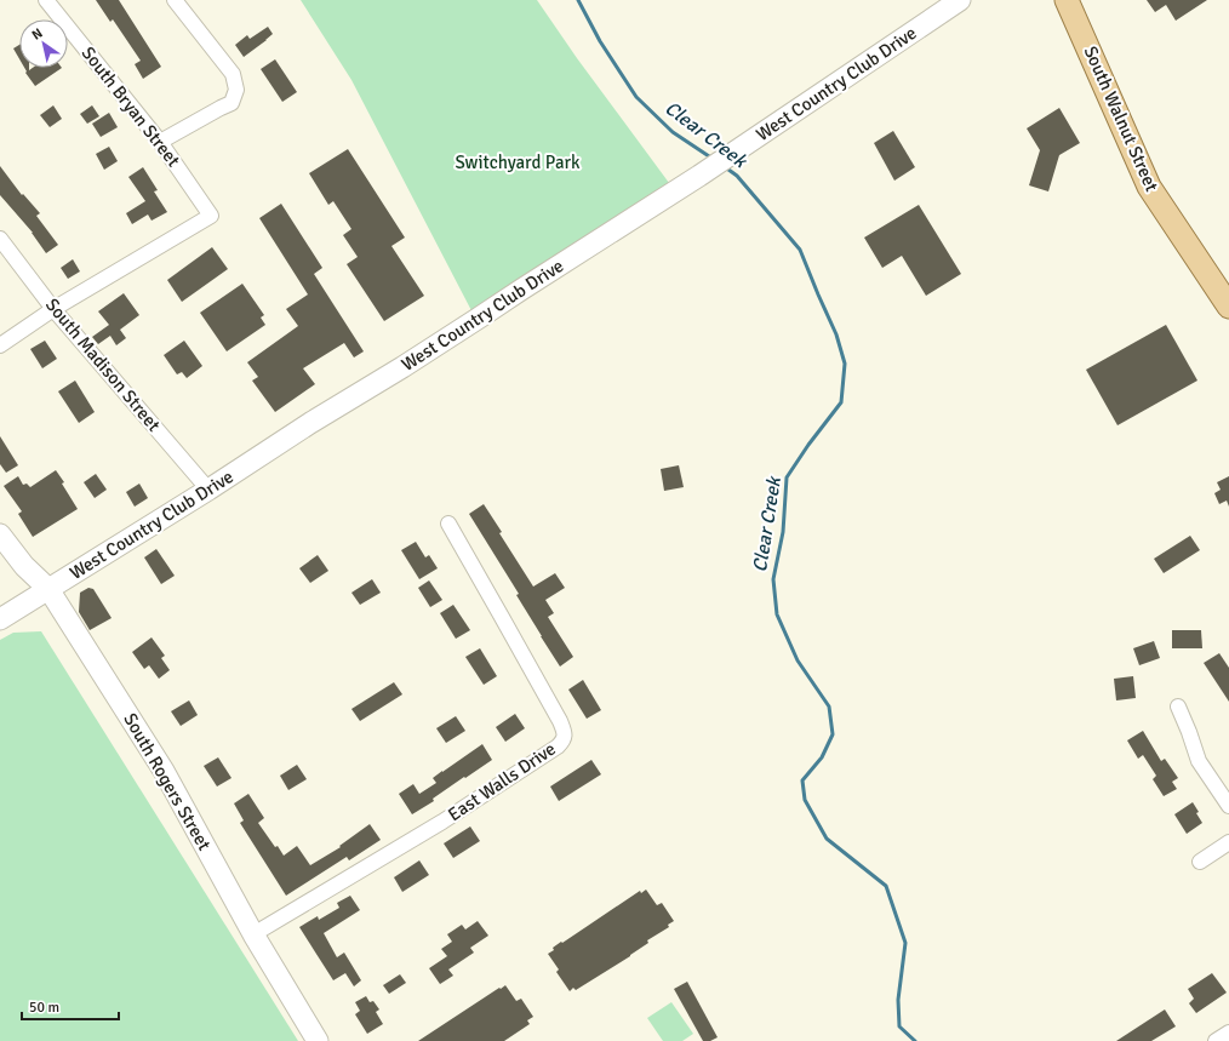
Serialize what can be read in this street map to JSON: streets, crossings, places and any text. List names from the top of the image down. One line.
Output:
{"streets":{"main road":["West Country Club Drive","South Walnut Street","South Rogers Street"],"street":["South Bryan Street","South Madison Street","East Walls Drive"]},"crossings":[["West Country Club Drive","South Madison Street"],["West Country Club Drive","South Rogers Street"],["South Bryan Street","South Madison Street"],["South Rogers Street","East Walls Drive"]],"water":["Clear Creek"],"parks":["Switchyard Park"],"scale_bar":"50 m","north":"top left"}
